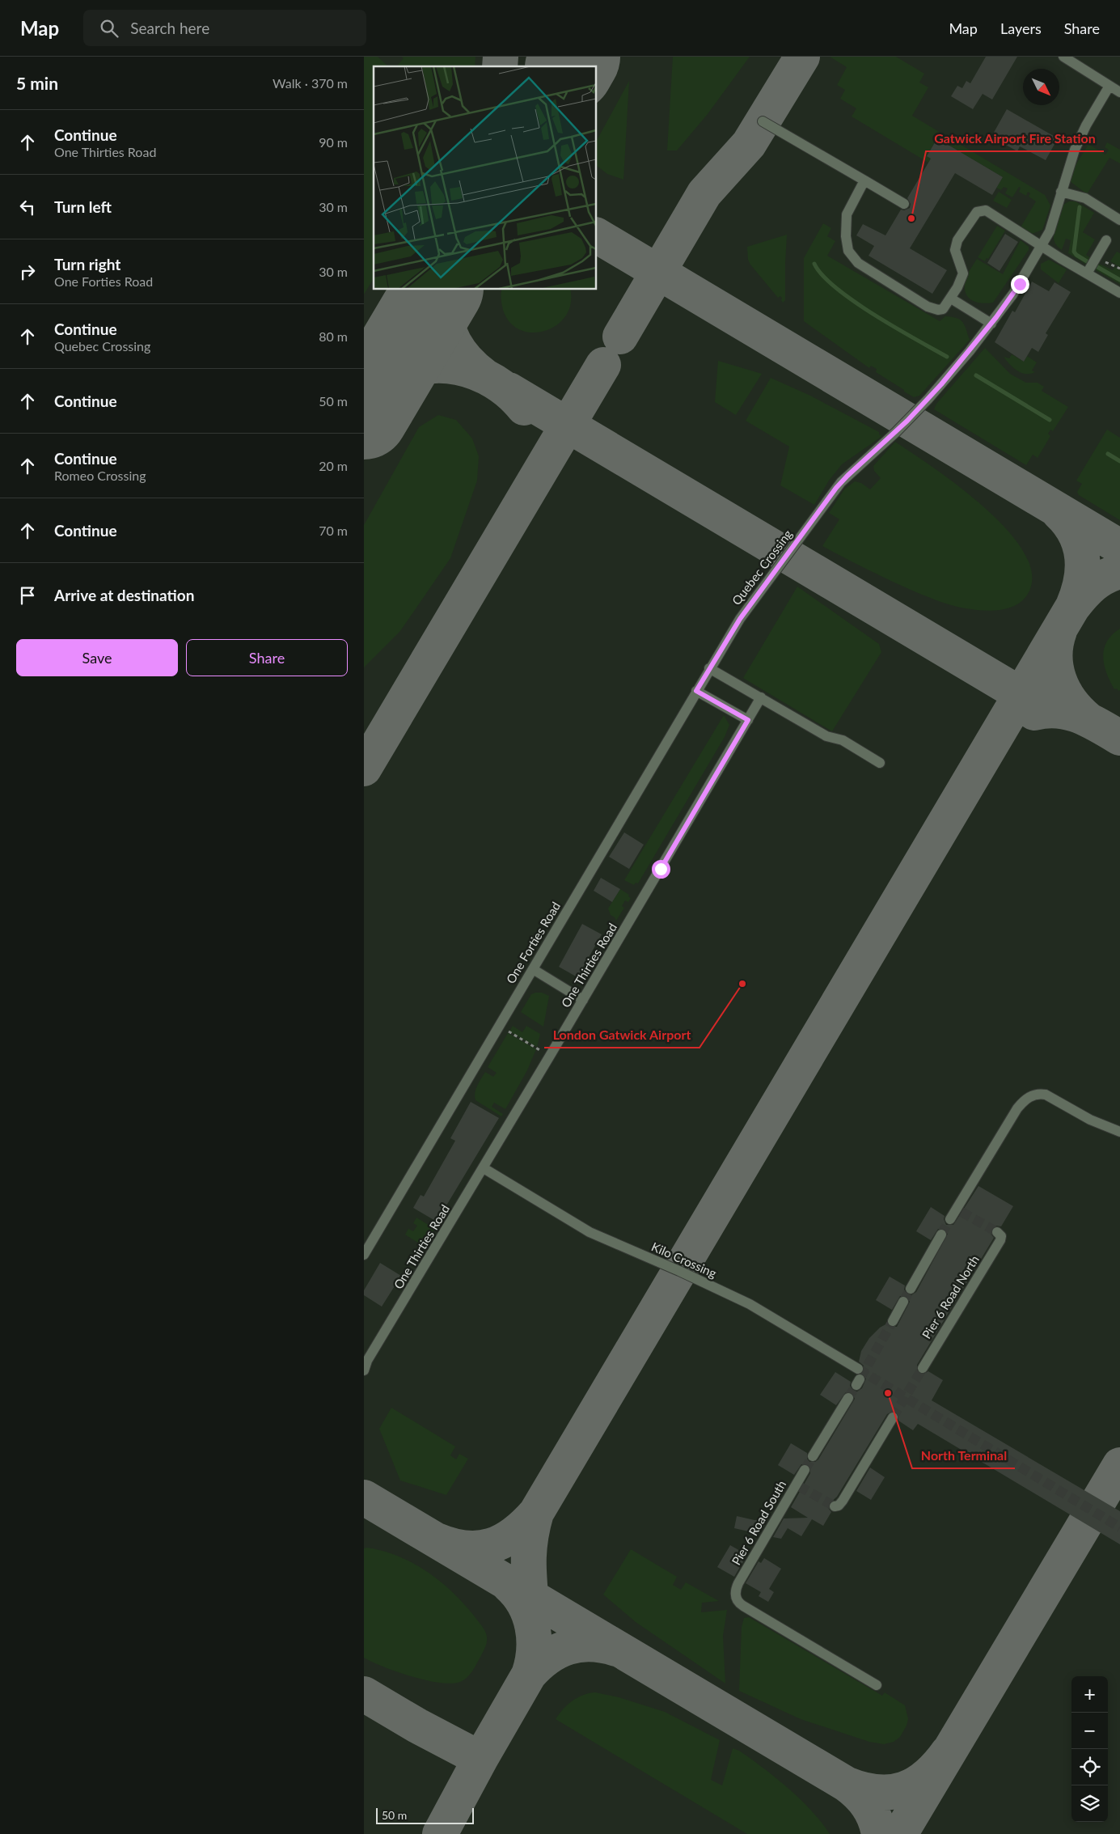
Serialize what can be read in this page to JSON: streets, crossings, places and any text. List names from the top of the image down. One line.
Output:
{"streets":{"lane":["Quebec Crossing","One Forties Road","One Thirties Road","Kilo Crossing","Pier 6 Road North","Pier 6 Road South"]},"crossings":[["Quebec Crossing","One Forties Road"],["One Thirties Road","Kilo Crossing"]],"places":["Gatwick Airport Fire Station","London Gatwick Airport","North Terminal"],"scale_bar":"50 m","north":"bottom right","page":{"header":"Map","search":"Search here","nav":["Map","Layers","Share"],"heading":["5 min","Walk · 370 m"],"list":[["Continue","One Thirties Road","90 m"],["Turn left","30 m"],["Turn right","One Forties Road","30 m"],["Continue","Quebec Crossing","80 m"],["Continue","50 m"],["Continue","Romeo Crossing","20 m"],["Continue","70 m"],"Arrive at destination"],"buttons":["Save","Share"],"map_buttons":["+","−"],"scale":"50 m"}}
